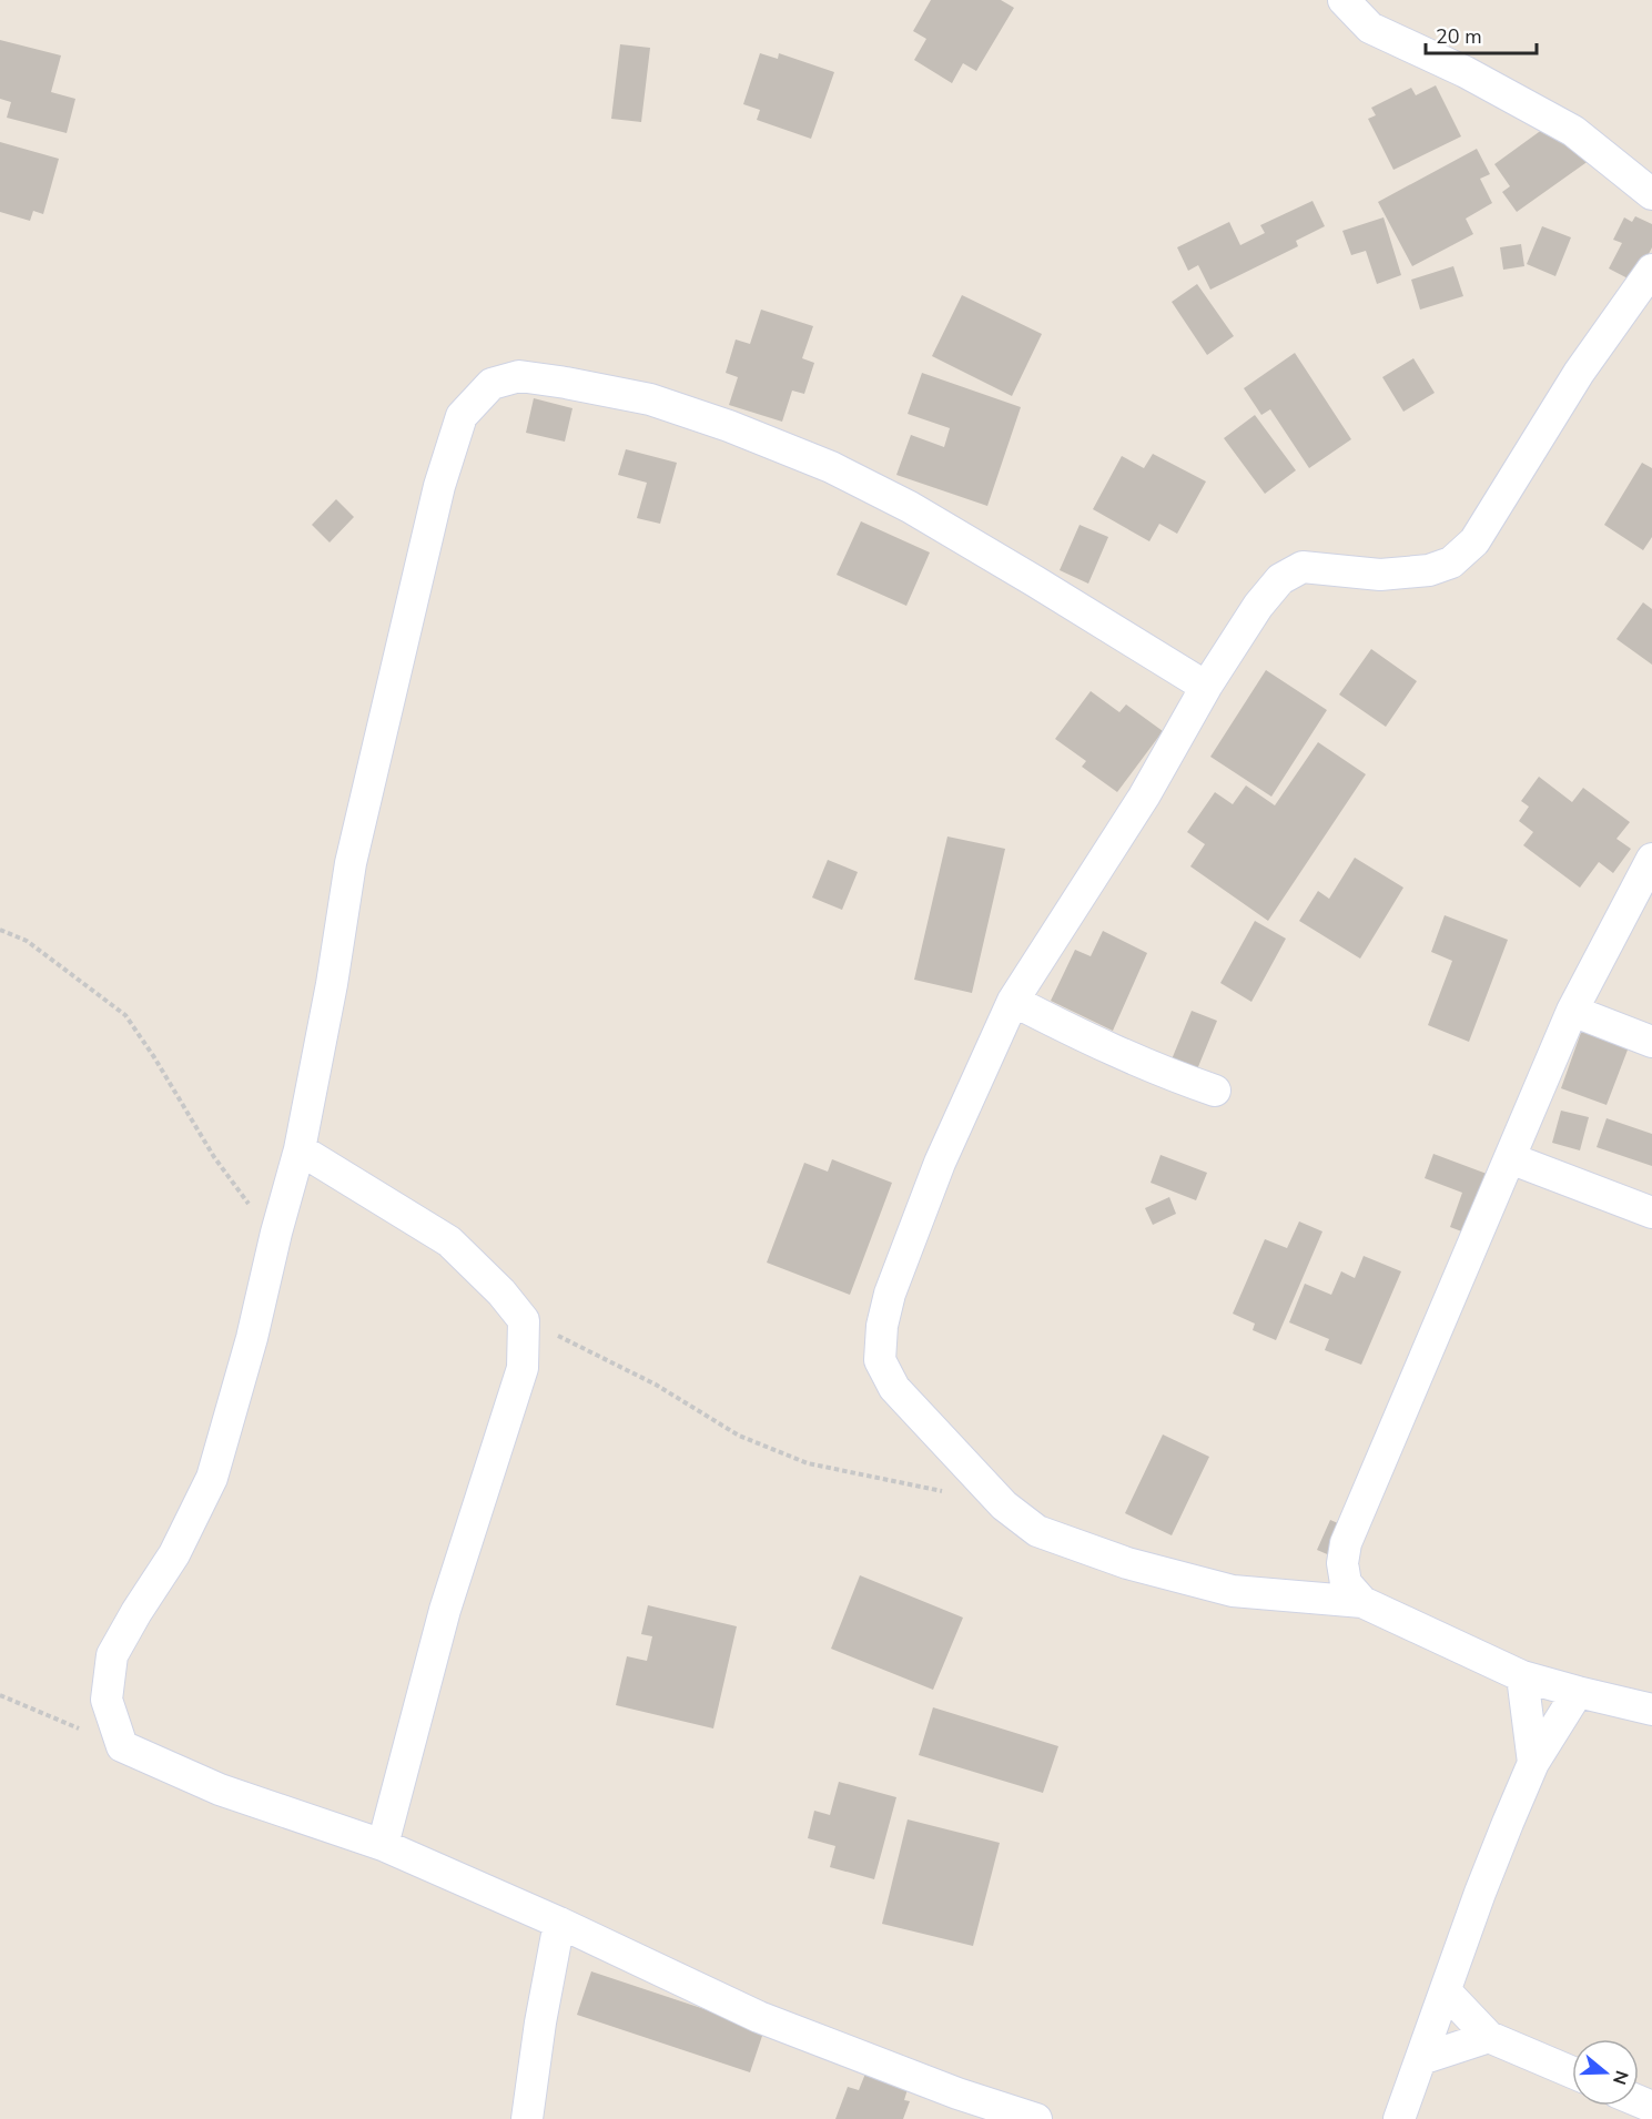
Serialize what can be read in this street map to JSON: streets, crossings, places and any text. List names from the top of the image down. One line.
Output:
{"scale_bar":"20 m","north":"right"}
